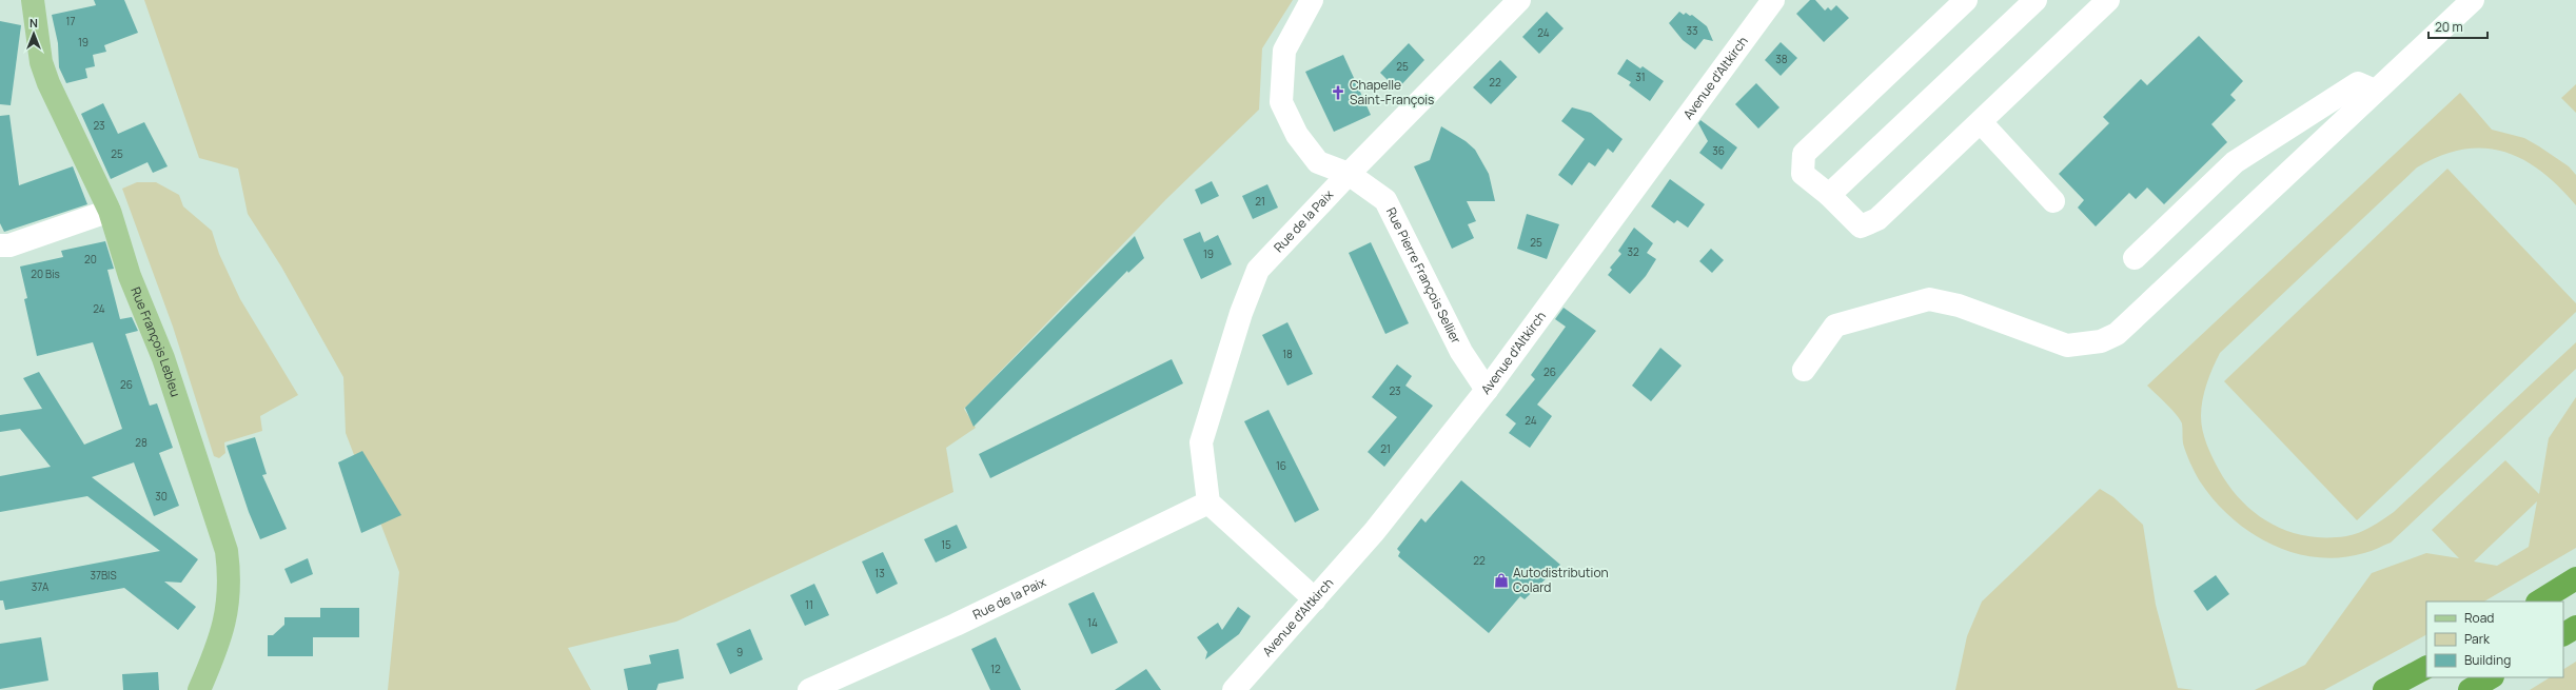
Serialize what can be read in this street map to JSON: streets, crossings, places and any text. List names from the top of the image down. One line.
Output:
{"streets":{"main road":["Rue François Lebleu"],"street":["Avenue d'Altkirch","Rue de la Paix","Rue Pierre François Sellier"]},"crossings":[["Avenue d'Altkirch","Rue Pierre François Sellier"],["Rue de la Paix","Rue Pierre François Sellier"]],"places":{"church":["Chapelle Saint-François"],"shop":["Autodistribution Colard"]},"house_numbers":["17","33","24","19","38","25","31","22","23","36","25","21","25","32","19","20","20 Bis","24","18","26","26","23","24","28","21","16","30","15","22","13","37BIS","37A","11","14","9","12"],"legend":["Road","Park","Building"],"scale_bar":"20 m","north":"top"}
